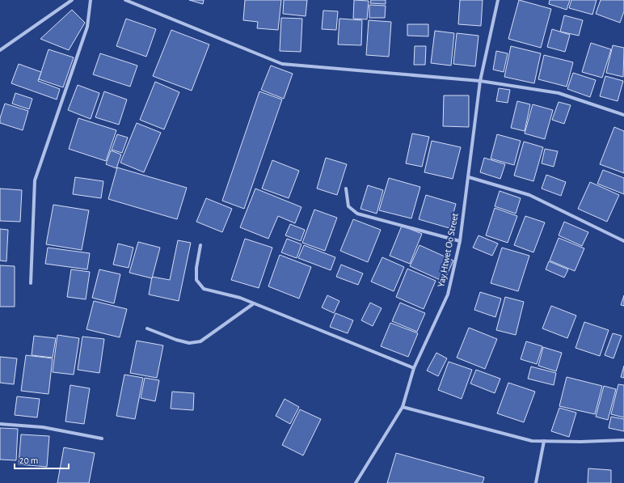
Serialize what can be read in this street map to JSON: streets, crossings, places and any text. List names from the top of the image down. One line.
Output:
{"streets":{"street":["Yay Htwet Oo Street"]},"scale_bar":"20 m"}
